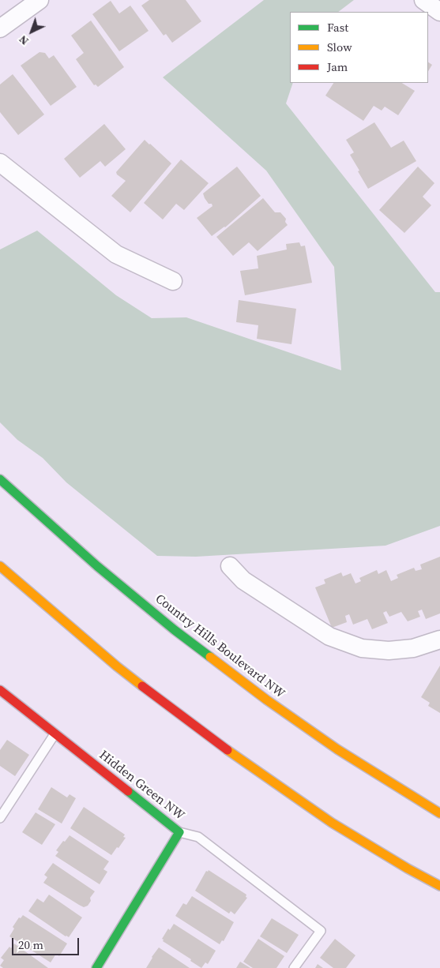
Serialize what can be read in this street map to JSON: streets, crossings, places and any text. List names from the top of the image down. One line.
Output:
{"streets":{"main road":["Country Hills Boulevard NW","Hidden Green NW"]},"legend":["Fast","Slow","Jam"],"scale_bar":"20 m","north":"bottom left"}
